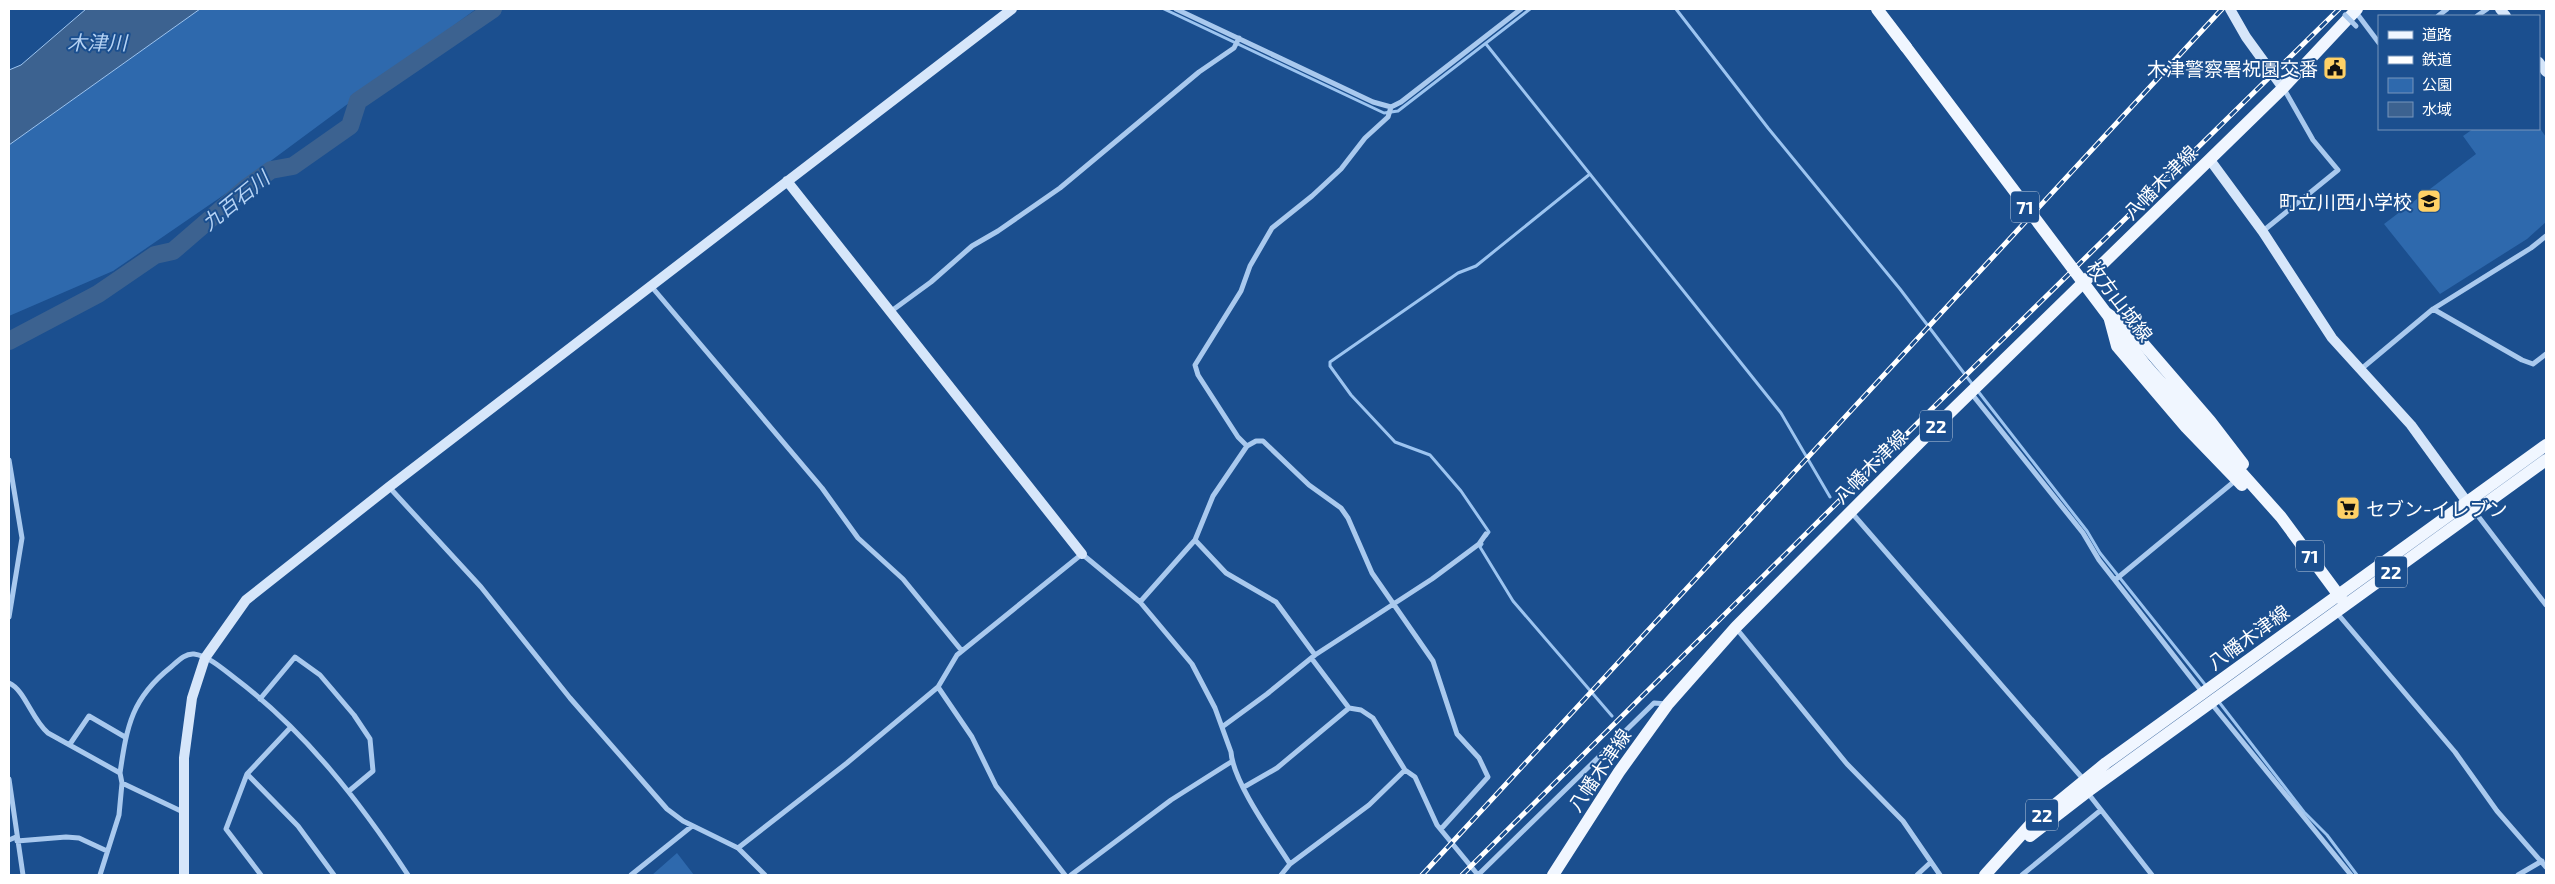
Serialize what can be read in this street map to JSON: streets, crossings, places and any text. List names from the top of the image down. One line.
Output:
{"streets":{"main road":["八幡木津線","71","枚方山城線","22"]},"crossings":[["八幡木津線","71"],["八幡木津線","枚方山城線"],["71","枚方山城線"]],"water":["木津川","九百石川"],"places":{"public building":["木津警察署祝園交番"],"school or university":["町立川西小学校"],"supermarket":["セブン-イレブン"]},"legend":["道路","鉄道","公園","水域"]}
